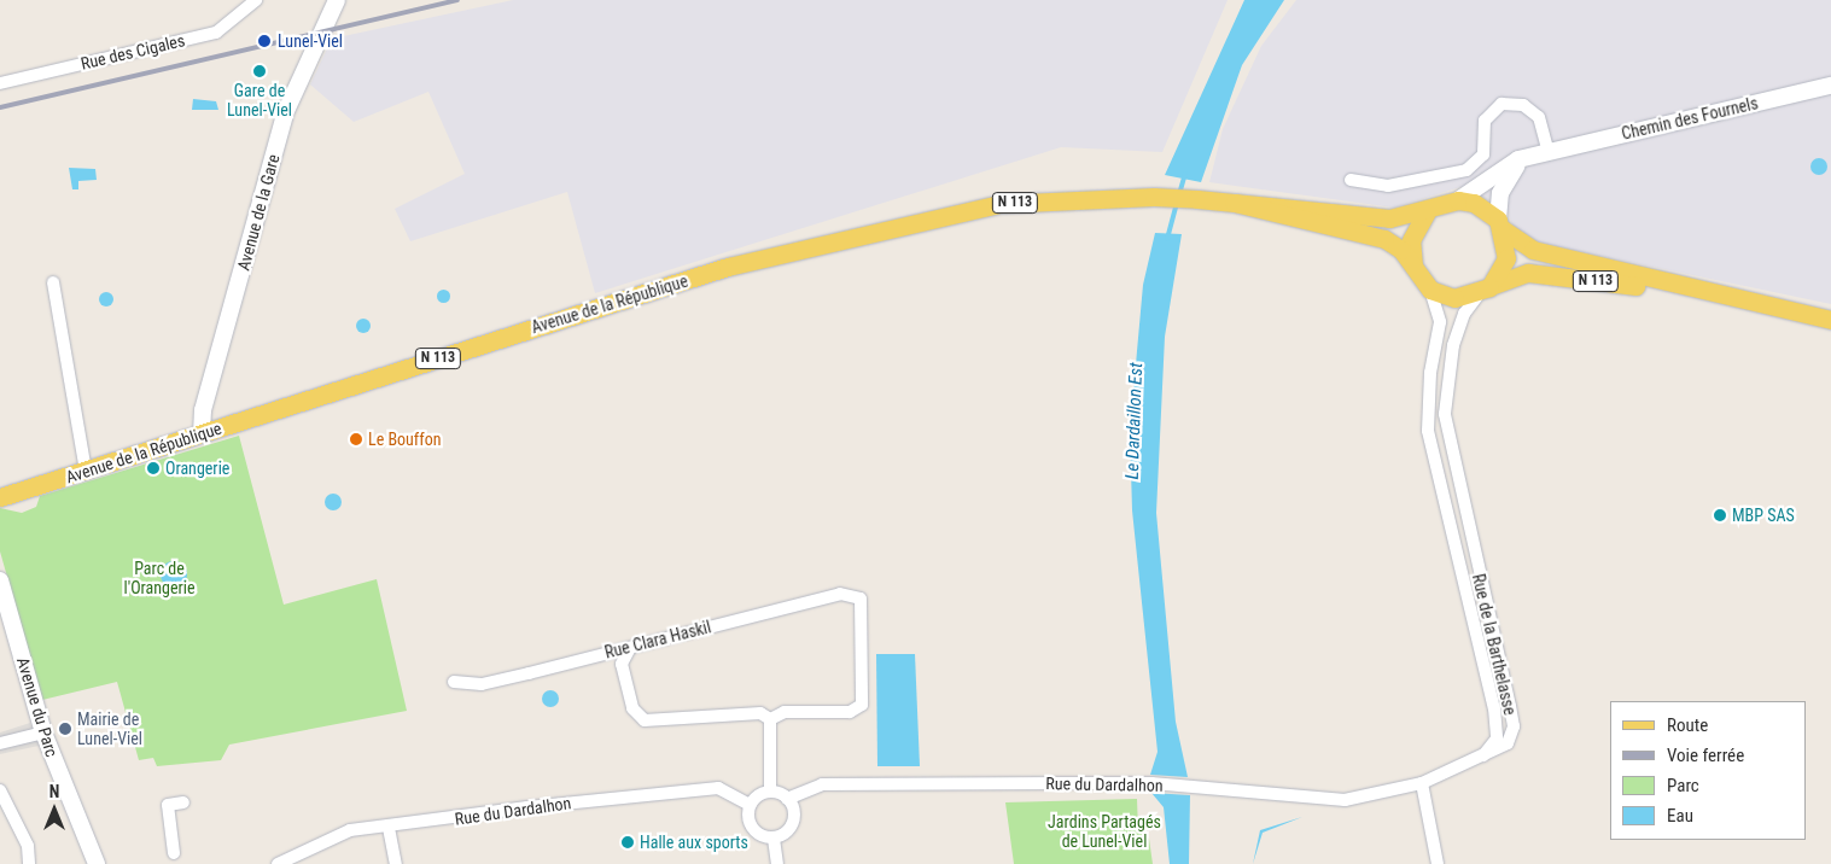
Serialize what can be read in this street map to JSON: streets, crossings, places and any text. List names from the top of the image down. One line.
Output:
{"streets":{"main road":["N 113","Avenue de la République"],"street":["Rue des Cigales","Chemin des Fournels","Avenue de la Gare","Rue Clara Haskil","Rue de la Barthelasse","Avenue du Parc","Rue du Dardalhon"]},"crossings":[["Chemin des Fournels","N 113"],["Chemin des Fournels","Rue de la Barthelasse"],["N 113","Avenue de la République"],["N 113","Rue de la Barthelasse"],["Avenue de la Gare","Avenue de la République"],["Rue de la Barthelasse","Rue du Dardalhon"]],"water":["Le Dardaillon Est"],"parks":["Parc de l'Orangerie","Jardins Partagés de Lunel-Viel"],"places":["Lunel-Viel","Gare de Lunel-Viel","Le Bouffon","Orangerie","MBP SAS","Mairie de Lunel-Viel","Halle aux sports"],"legend":["Route","Voie ferrée","Parc","Eau"],"north":"top"}
